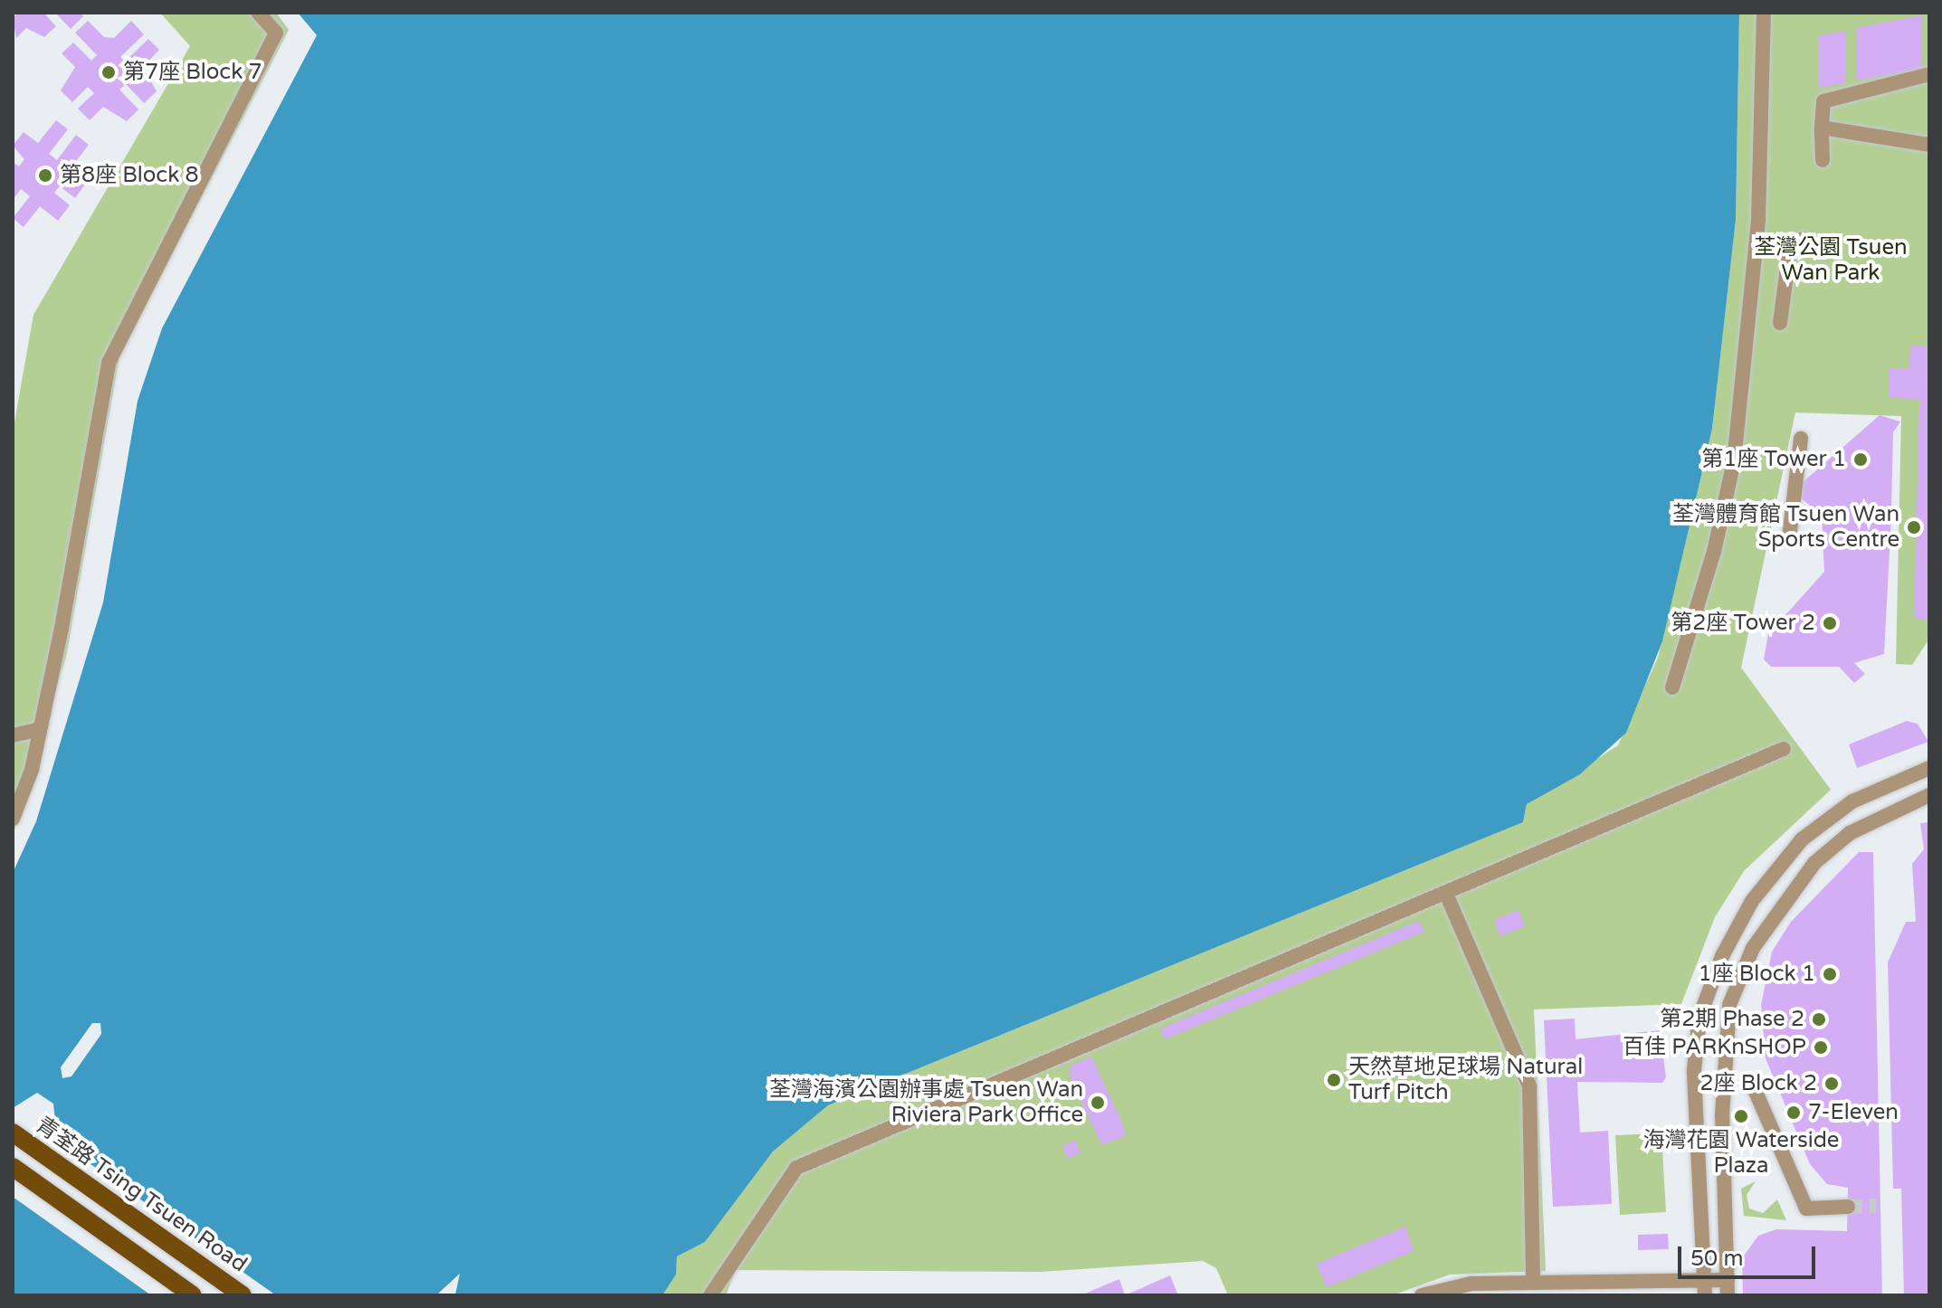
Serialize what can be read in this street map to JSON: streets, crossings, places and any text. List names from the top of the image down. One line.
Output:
{"streets":{"main road":["青荃路 Tsing Tsuen Road"]},"parks":["荃灣公園 Tsuen Wan Park"],"places":["第7座 Block 7","第8座 Block 8","第1座 Tower 1","荃灣體育館 Tsuen Wan Sports Centre","第2座 Tower 2","1座 Block 1","第2期 Phase 2","百佳 PARKnSHOP","天然草地足球場 Natural Turf Pitch","2座 Block 2","荃灣海濱公園辦事處 Tsuen Wan Riviera Park Office","7-Eleven","海灣花園 Waterside Plaza"],"scale_bar":"50 m"}
